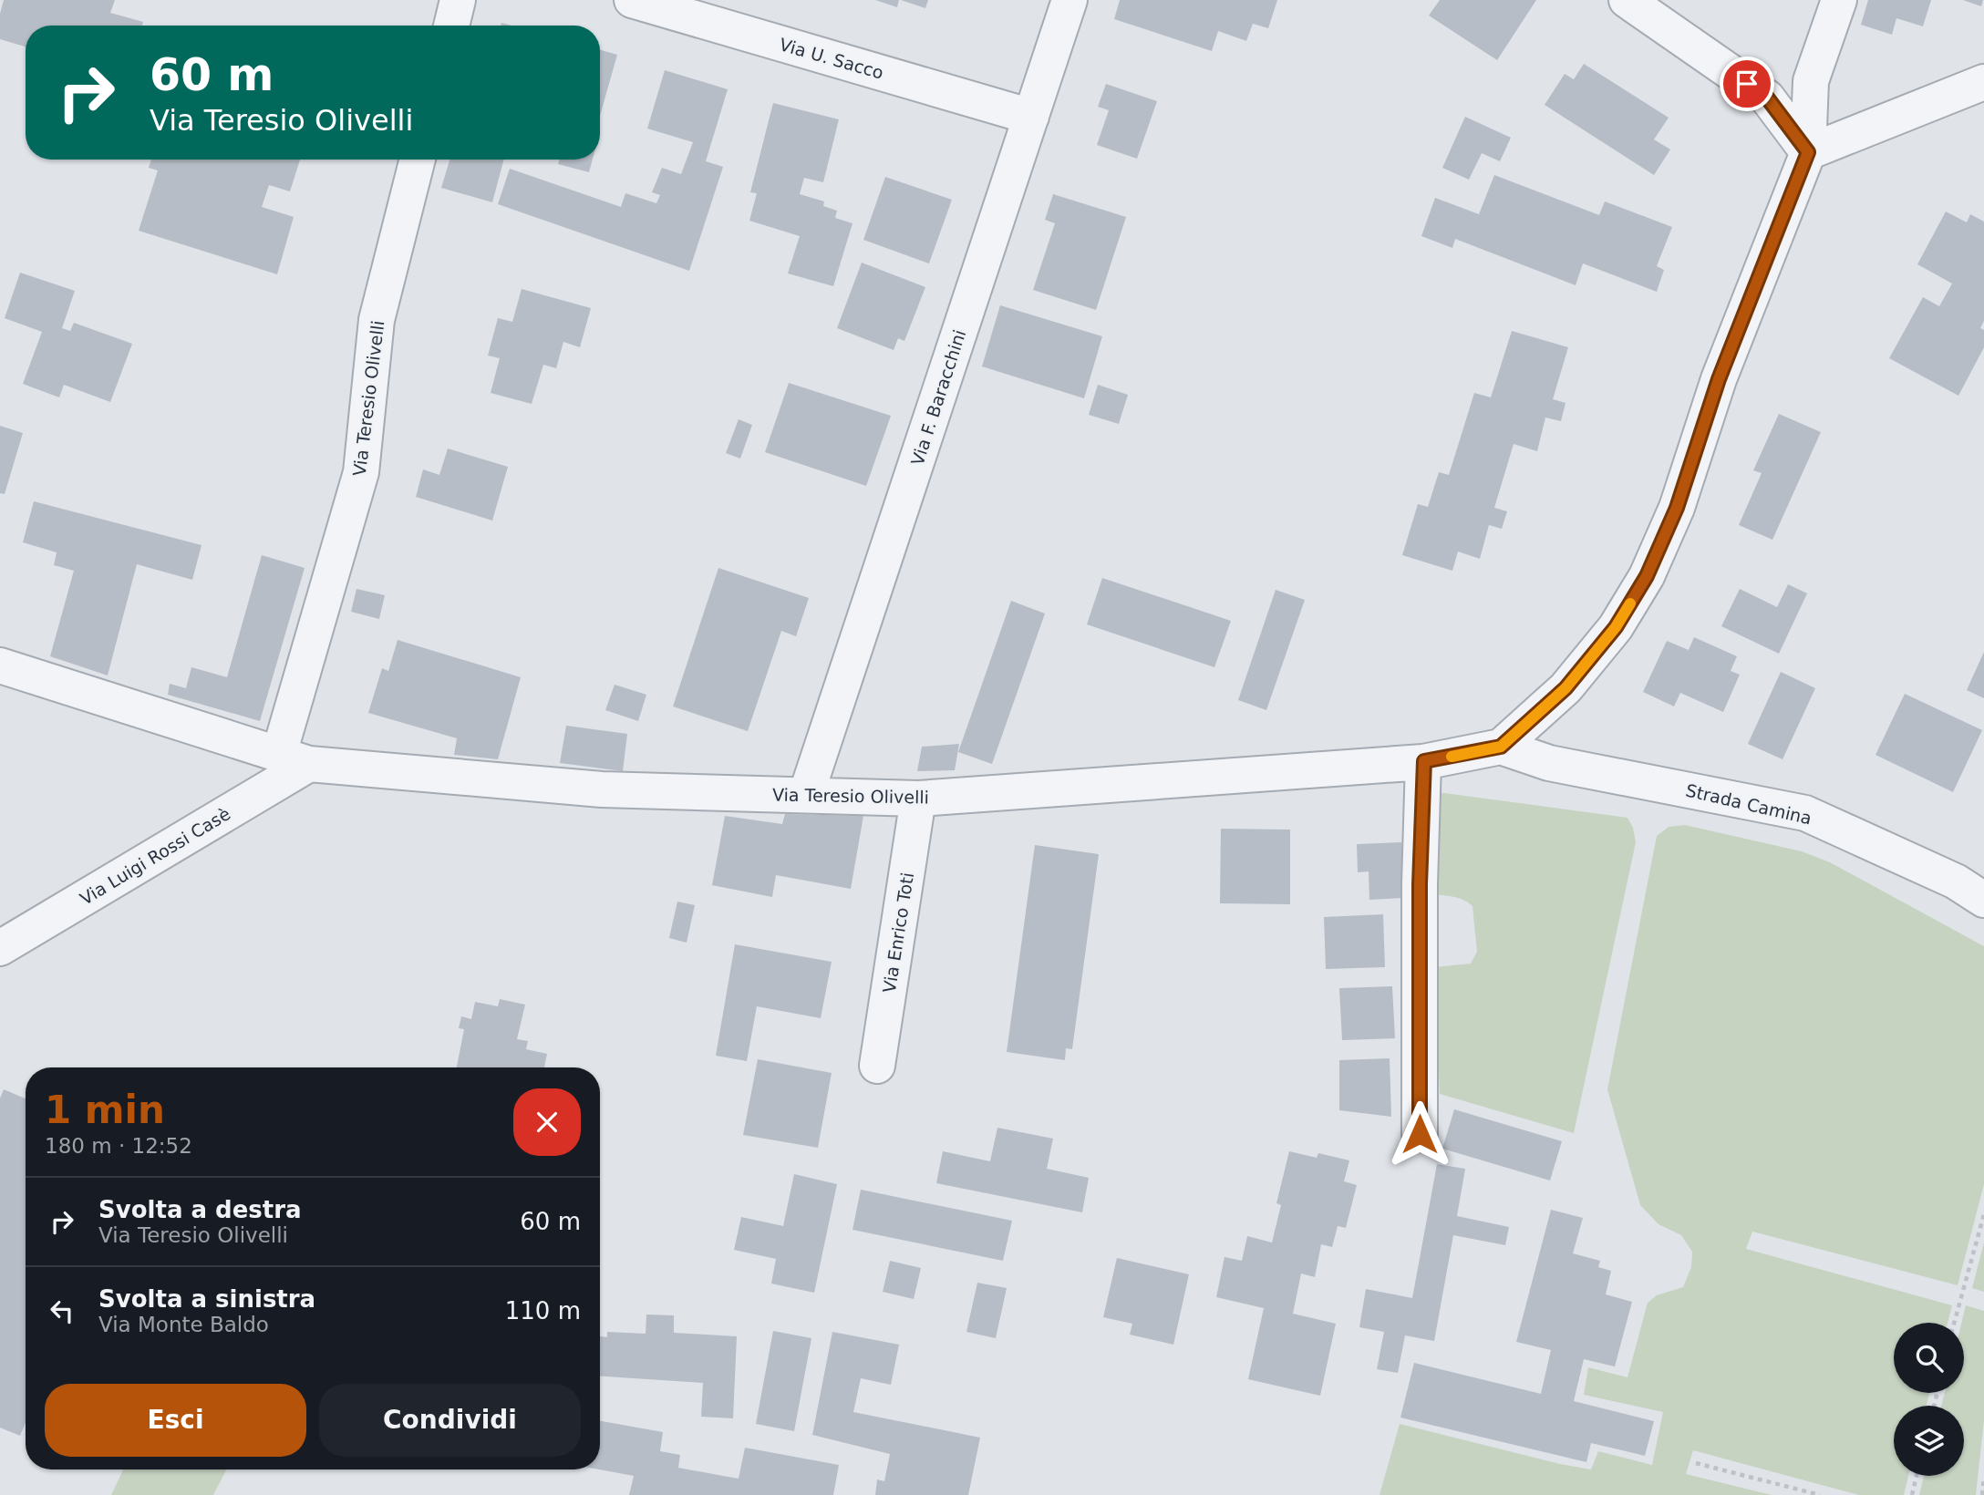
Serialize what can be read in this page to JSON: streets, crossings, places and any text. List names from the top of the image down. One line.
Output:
{"streets":{"street":["Via U. Sacco","Via F. Baracchini","Via Teresio Olivelli","Strada Camina","Via Luigi Rossi Casè","Via Enrico Toti"]},"crossings":[["Via U. Sacco","Via F. Baracchini"],["Via F. Baracchini","Via Teresio Olivelli"],["Via Teresio Olivelli","Strada Camina"],["Via Teresio Olivelli","Via Luigi Rossi Casè"],["Via Teresio Olivelli","Via Enrico Toti"]],"page":{"turn":["60 m","Via Teresio Olivelli"],"heading":["1 min","180 m · 12:52"],"list":[{"name":"Svolta a destra","note":"Via Teresio Olivelli","value":"60 m"},{"name":"Svolta a sinistra","note":"Via Monte Baldo","value":"110 m"}],"buttons":["Esci","Condividi"]}}
